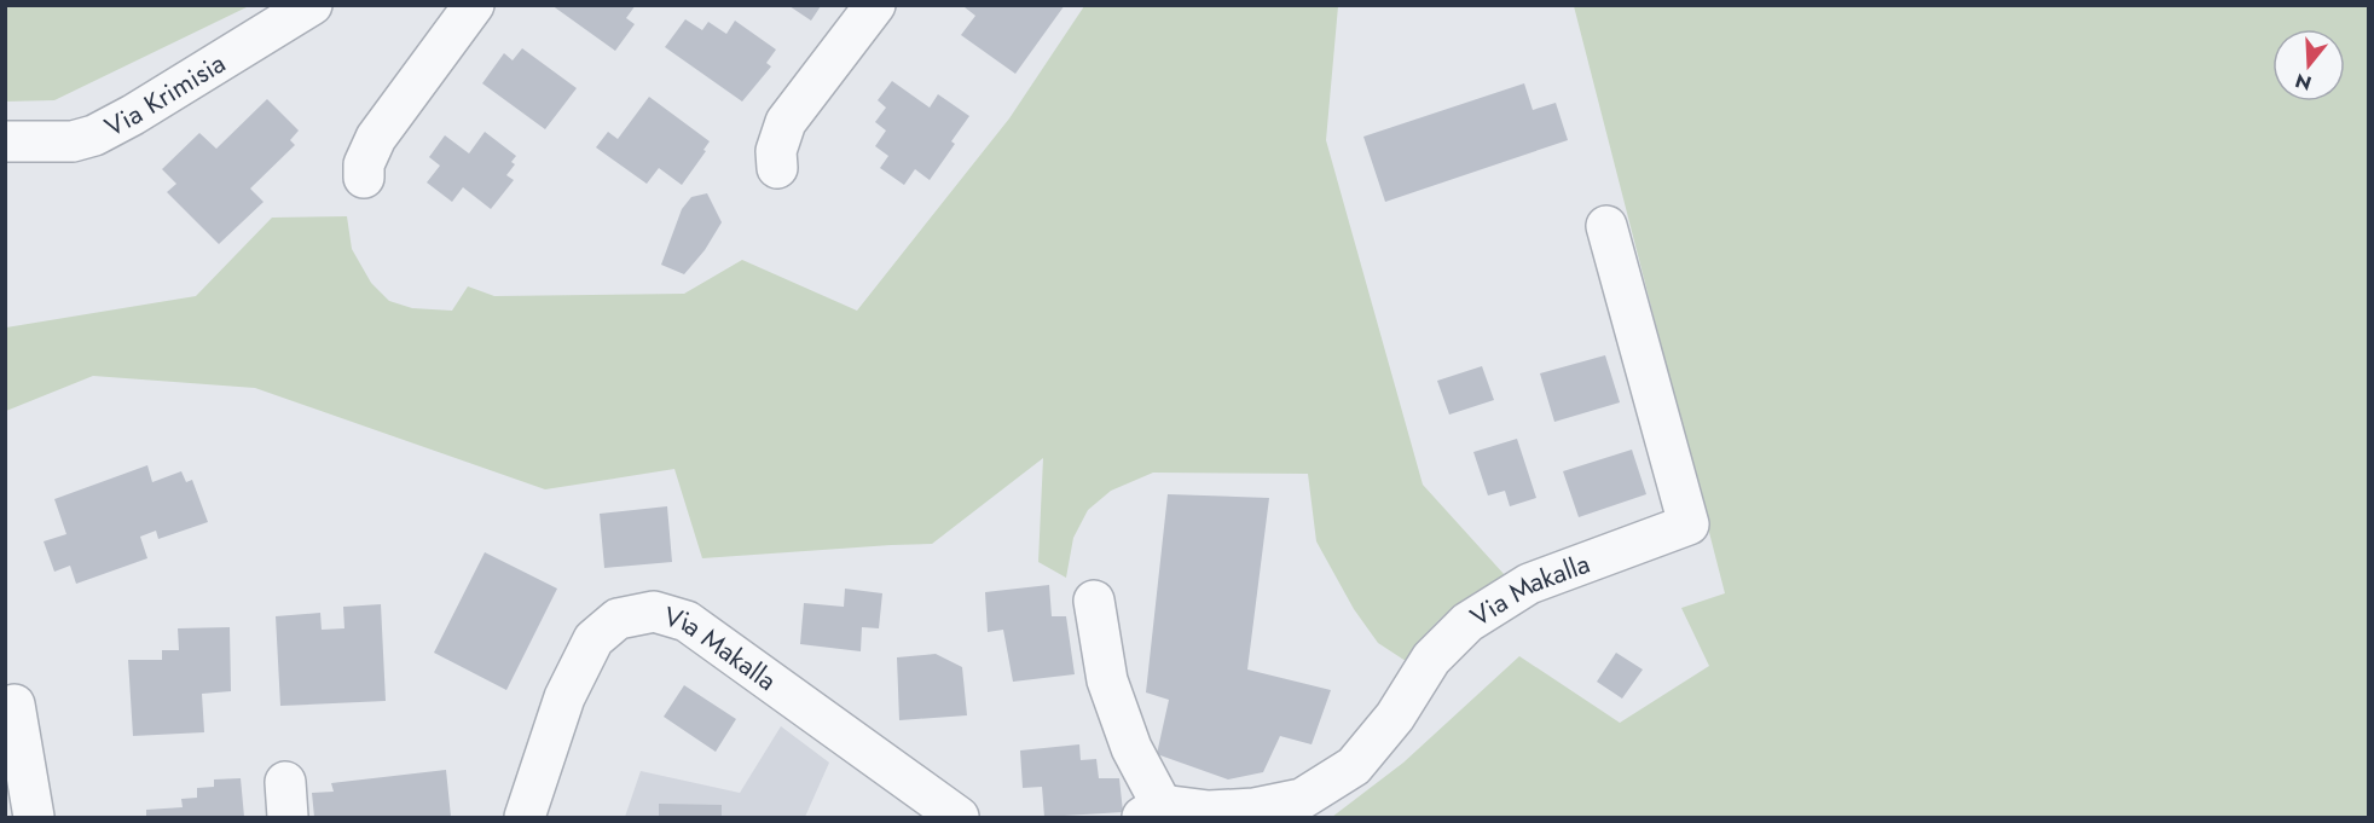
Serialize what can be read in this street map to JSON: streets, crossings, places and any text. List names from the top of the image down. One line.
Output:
{"streets":{"street":["Via Krimisia","Via Makalla"]},"north":"bottom"}
